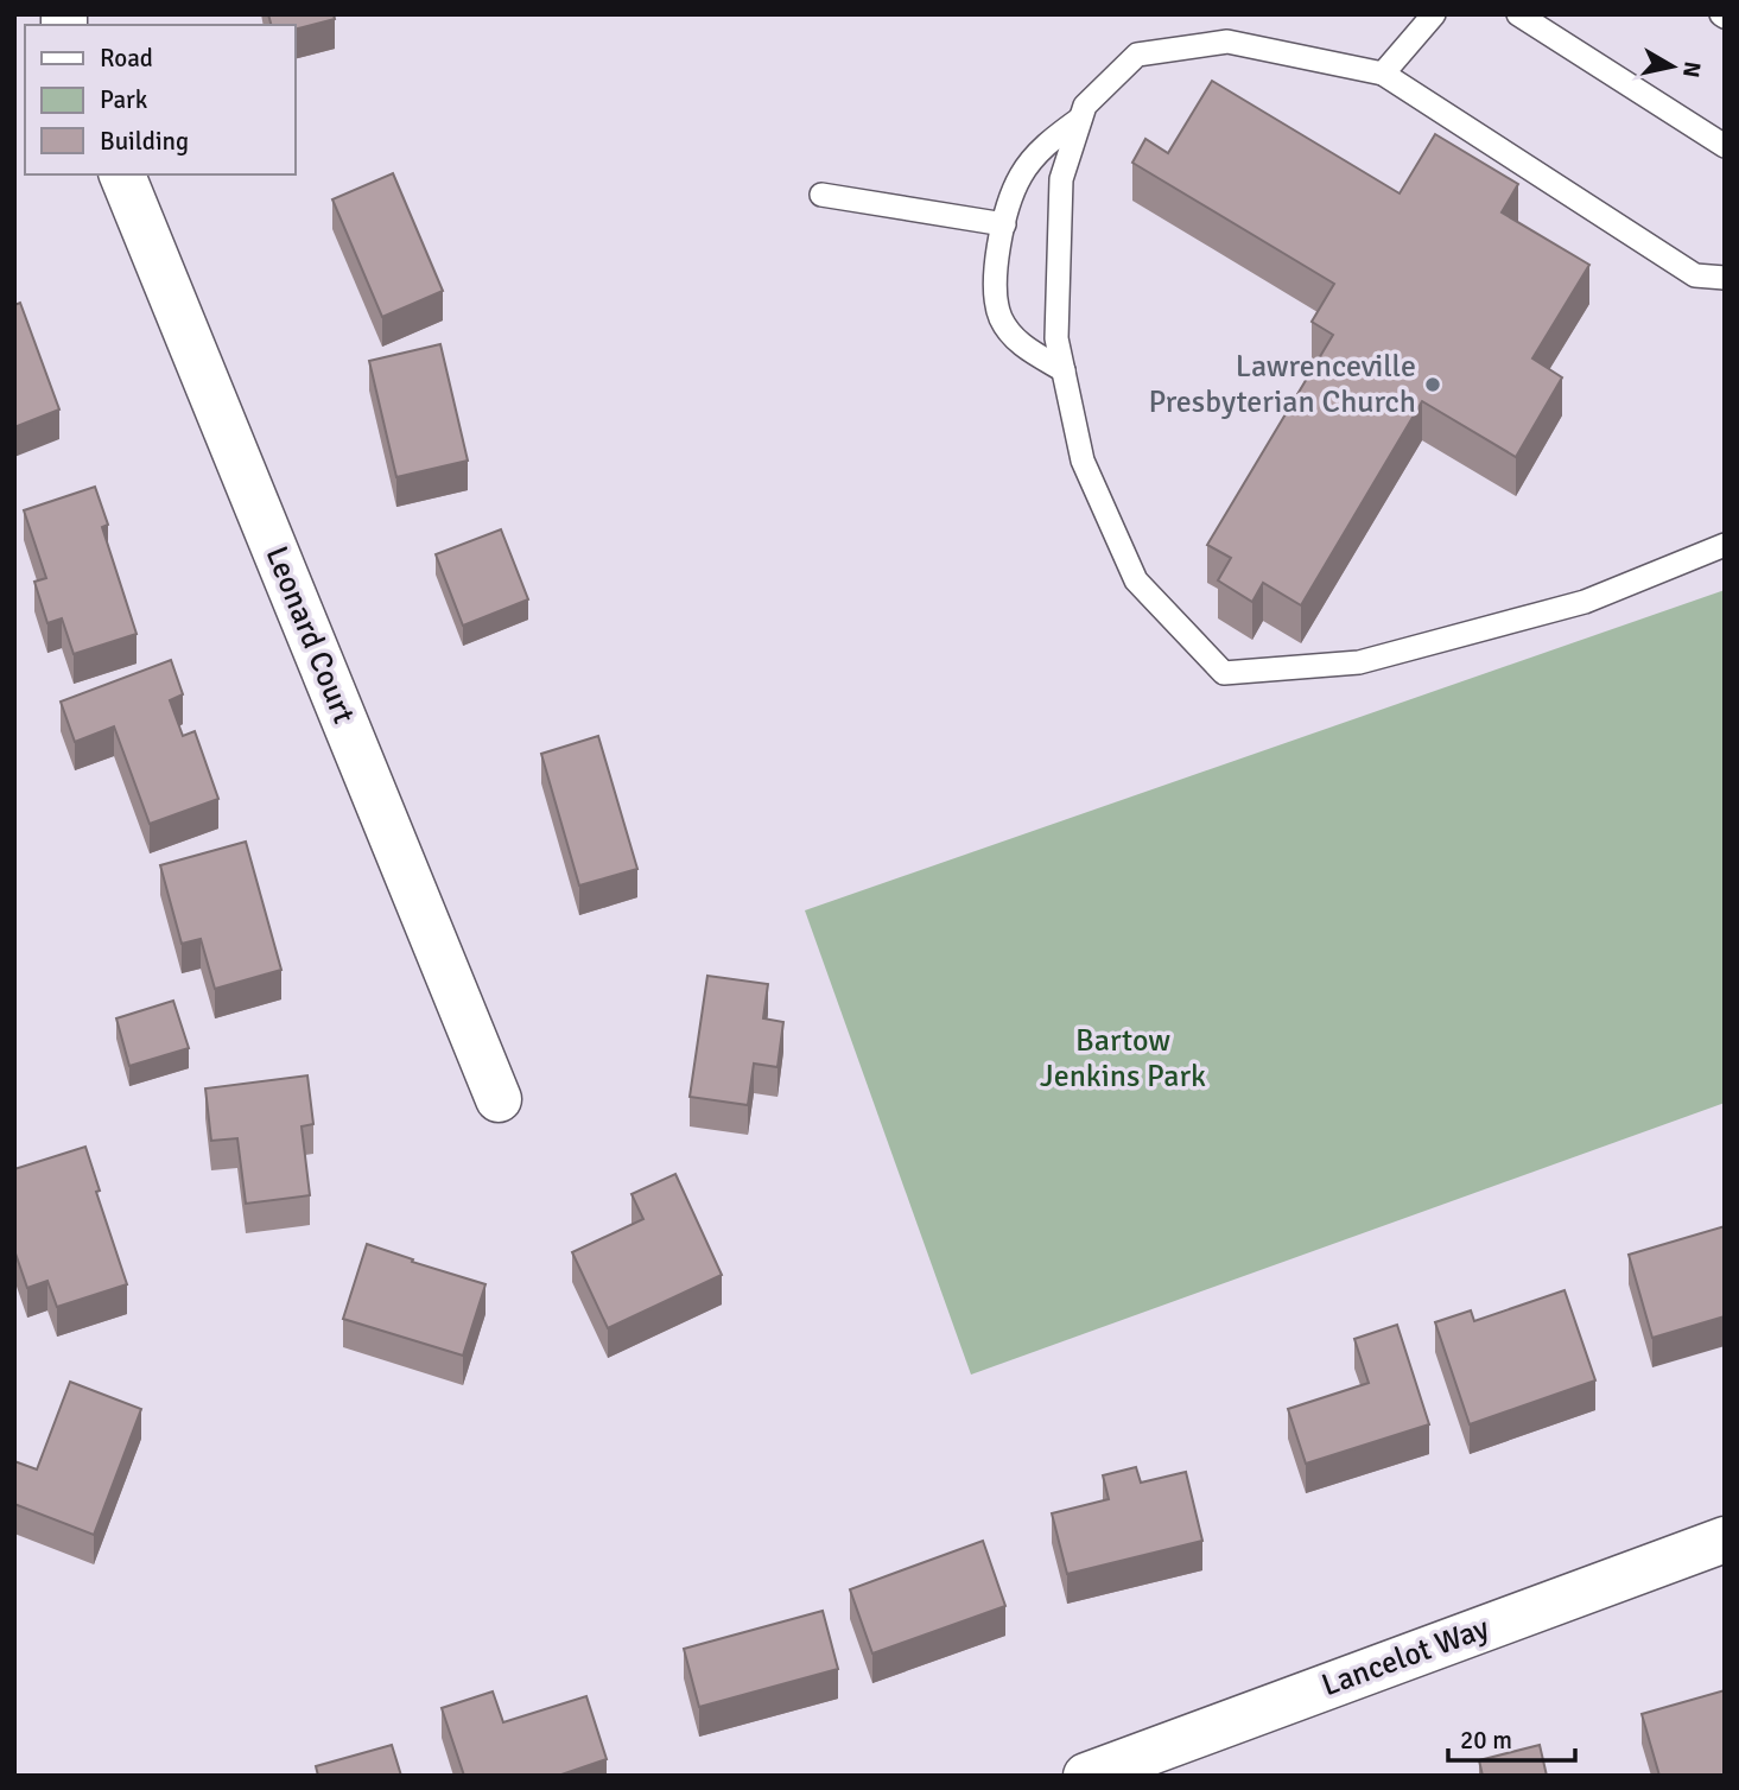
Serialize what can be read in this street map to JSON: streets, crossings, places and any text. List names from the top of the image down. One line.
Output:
{"streets":{"street":["Leonard Court","Lancelot Way"]},"parks":["Bartow Jenkins Park"],"places":["Lawrenceville Presbyterian Church"],"legend":["Road","Park","Building"],"scale_bar":"20 m","north":"right"}
